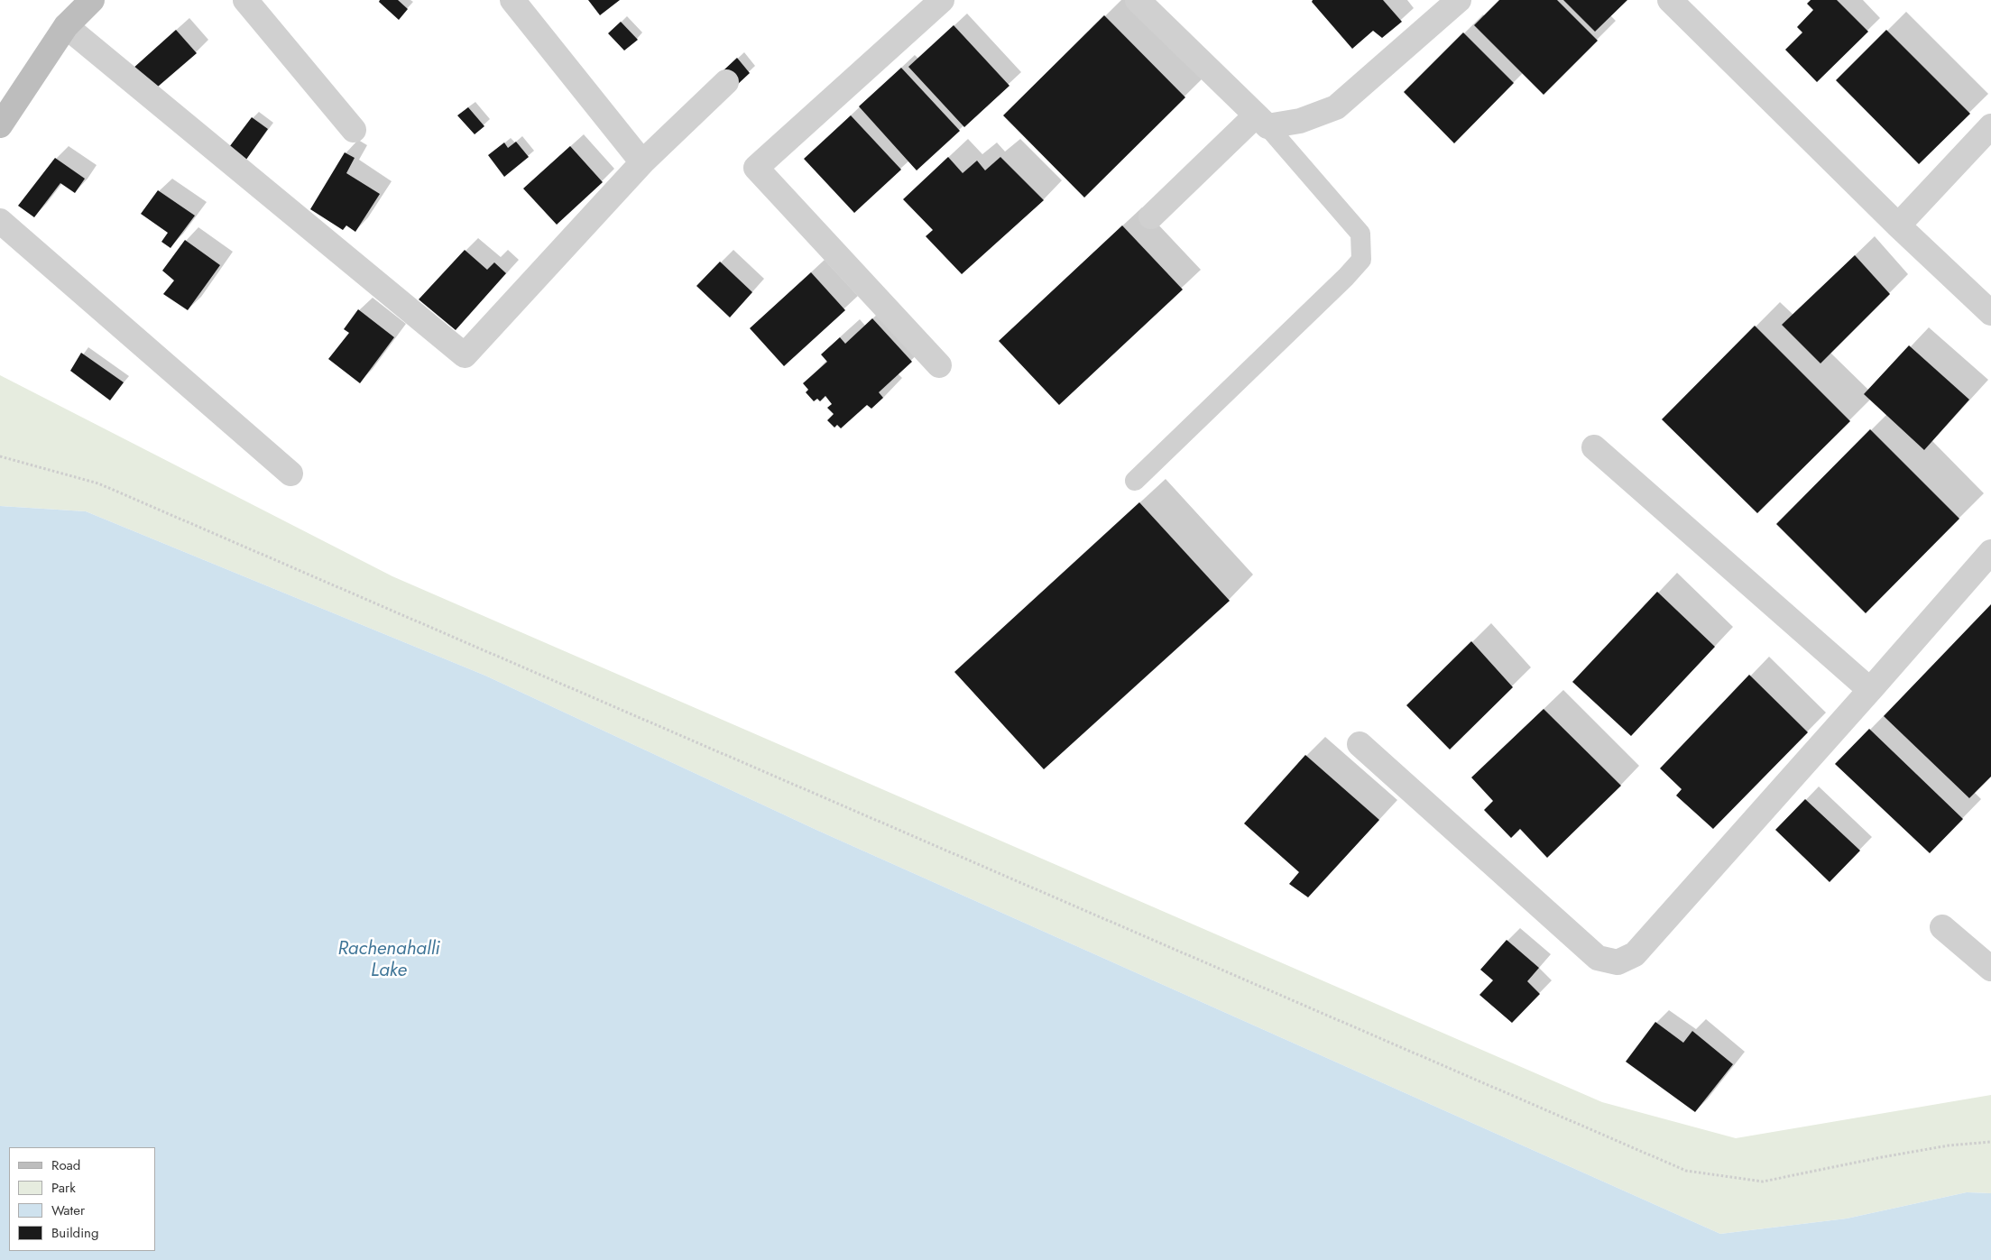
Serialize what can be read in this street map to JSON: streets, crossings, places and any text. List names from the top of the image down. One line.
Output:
{"water":["Rachenahalli Lake"],"legend":["Road","Park","Water","Building"]}
